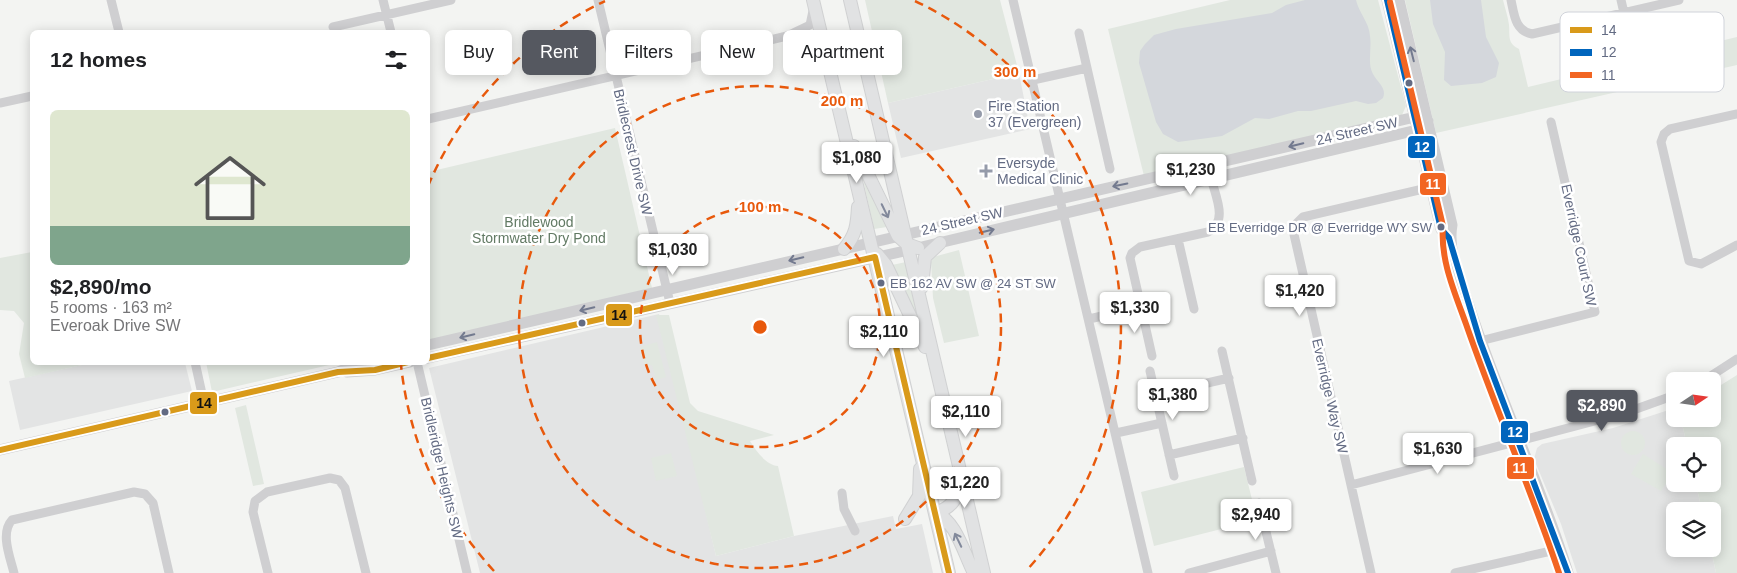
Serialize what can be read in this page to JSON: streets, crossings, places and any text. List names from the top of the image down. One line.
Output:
{"streets":{"street":["24 Street SW","Bridlecrest Drive SW","Everridge Court SW","Everridge Way SW","Bridleridge Heights SW"]},"crossings":[["24 Street SW","Bridlecrest Drive SW"]],"parks":["Bridlewood Stormwater Dry Pond"],"places":{"other":["Fire Station 37 (Evergreen)","EB Everridge DR @ Everridge WY SW","EB 162 AV SW @ 24 ST SW"],"health":["Eversyde Medical Clinic"]},"lines":["transit line 12","transit line 11","transit line 14"],"legend":["14","12","11"],"north":"right","page":{"chip":["Buy","Rent","Filters","New","Apartment"],"heading":"12 homes","list":[{"name":"$2,890/mo","note":"5 rooms · 163 m² · Everoak Drive SW"}],"price":["$1,080","$1,230","$1,030","$1,420","$1,330","$2,110","$1,380","$2,890","$2,110","$1,630","$1,220","$2,940"]},"rings":["300 m","200 m","100 m"]}
